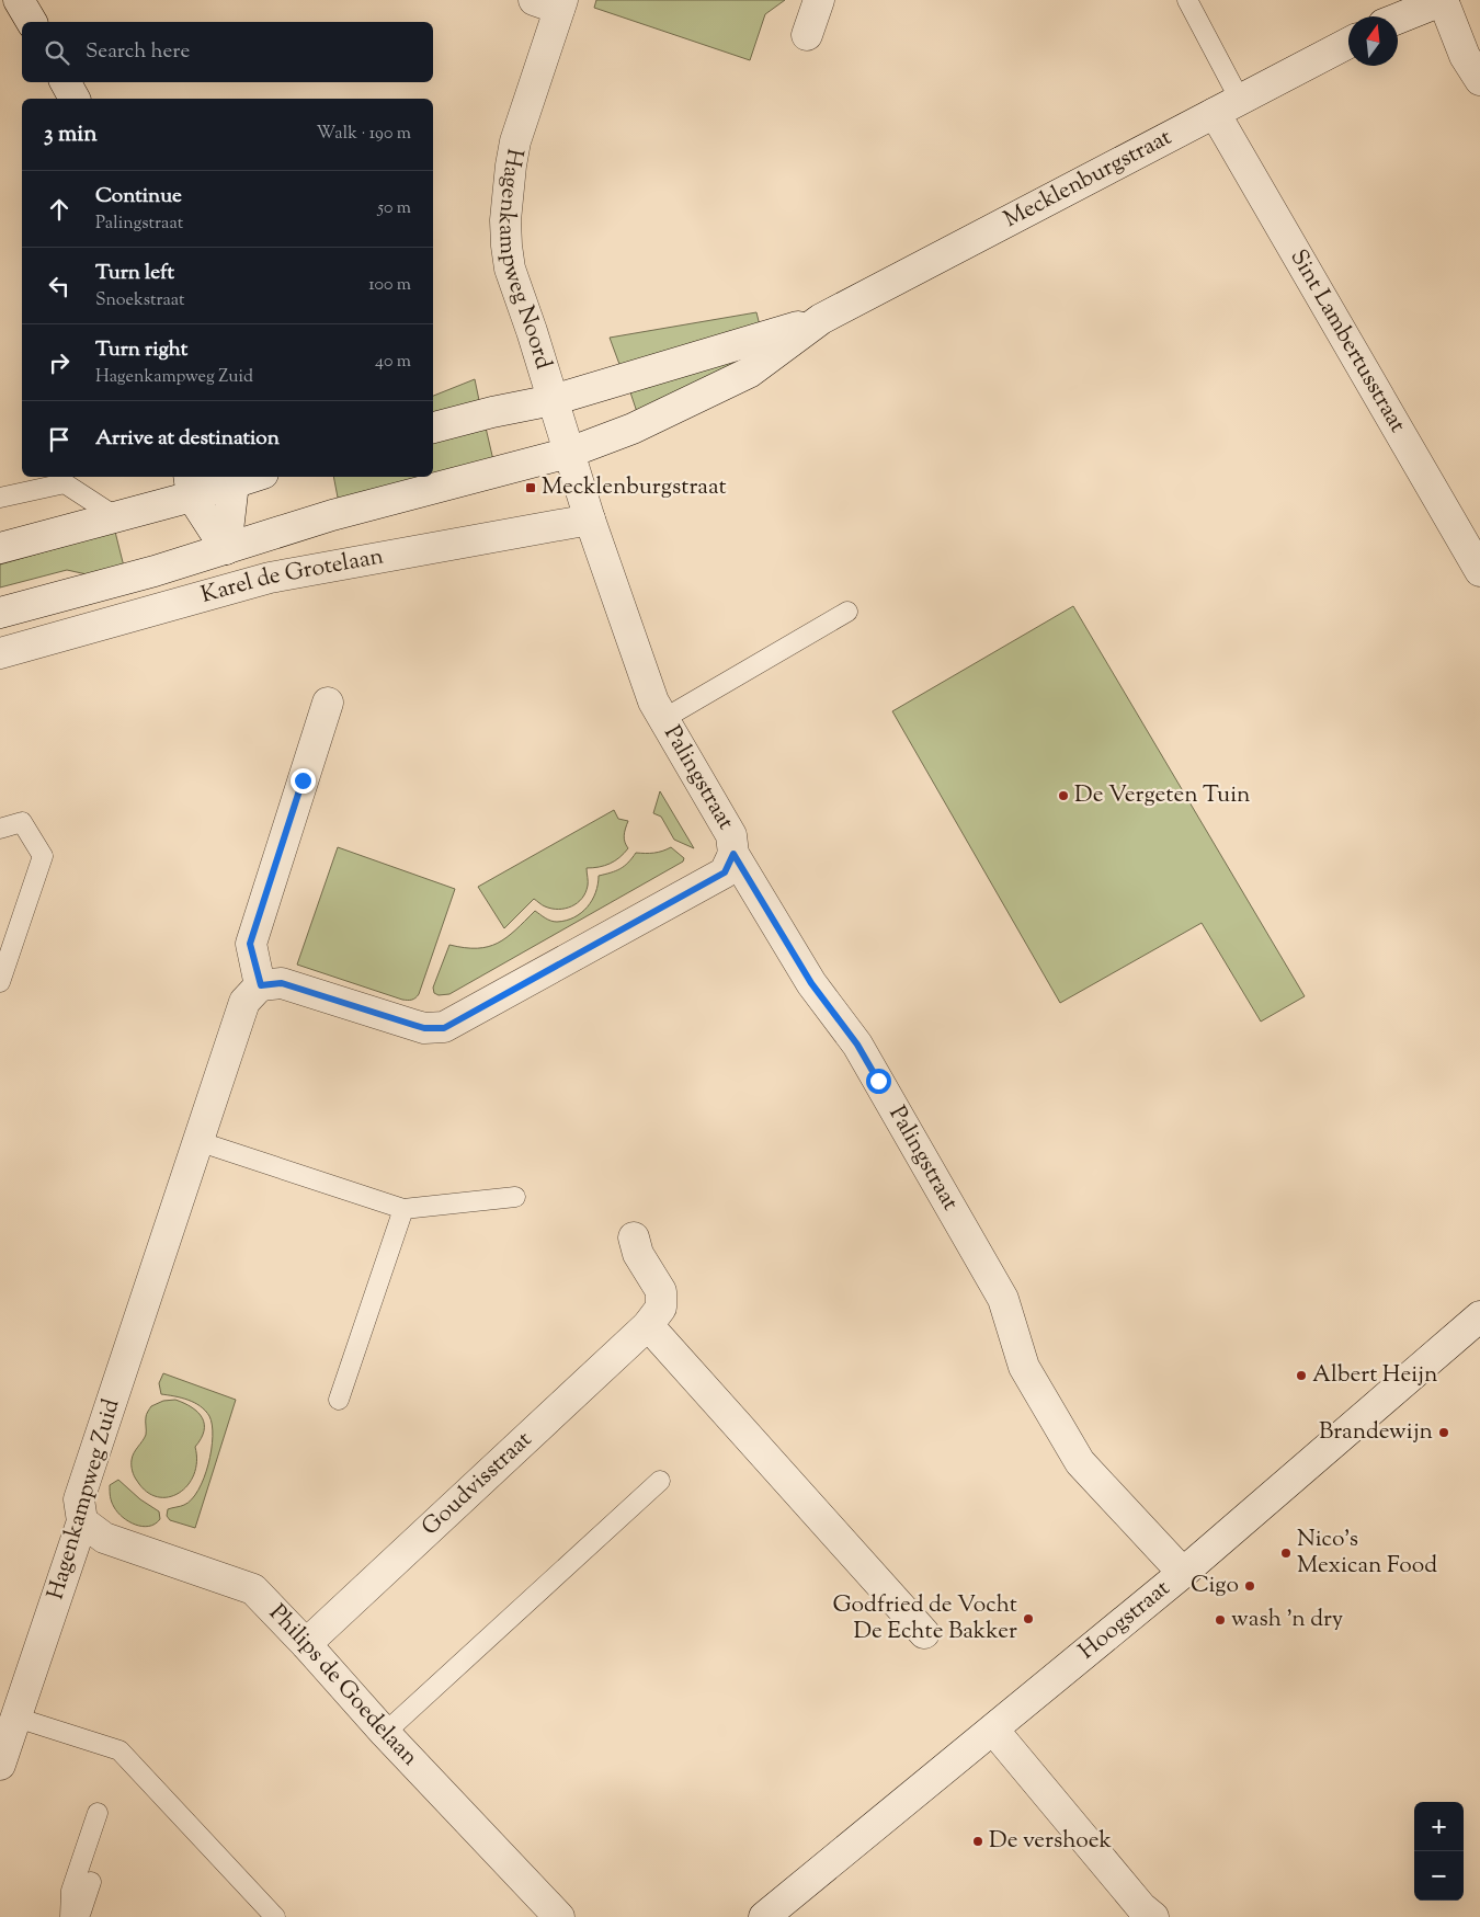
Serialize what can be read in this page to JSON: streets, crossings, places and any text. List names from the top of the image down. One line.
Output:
{"streets":{"street":["Mecklenburgstraat","Hagenkampweg Noord","Sint Lambertusstraat","Karel de Grotelaan","Palingstraat","Goudvisstraat","Hagenkampweg Zuid","Hoogstraat","Philips de Goedelaan"]},"crossings":[["Mecklenburgstraat","Hagenkampweg Noord"],["Mecklenburgstraat","Sint Lambertusstraat"],["Mecklenburgstraat","Karel de Grotelaan"],["Hagenkampweg Noord","Karel de Grotelaan"],["Hagenkampweg Noord","Palingstraat"],["Karel de Grotelaan","Palingstraat"],["Palingstraat","Hoogstraat"],["Goudvisstraat","Philips de Goedelaan"],["Hagenkampweg Zuid","Philips de Goedelaan"]],"places":{"transit":["Mecklenburgstraat"],"other":["De Vergeten Tuin","Albert Heijn","Brandewijn","Nico's Mexican Food","Cigo","Godfried de Vocht De Echte Bakker","wash 'n dry","De vershoek"]},"north":"top","page":{"search":"Search here","heading":["3 min","Walk · 190 m"],"list":[["Continue","Palingstraat","50 m"],["Turn left","Snoekstraat","100 m"],["Turn right","Hagenkampweg Zuid","40 m"],"Arrive at destination"],"map_buttons":["+","−"]}}
